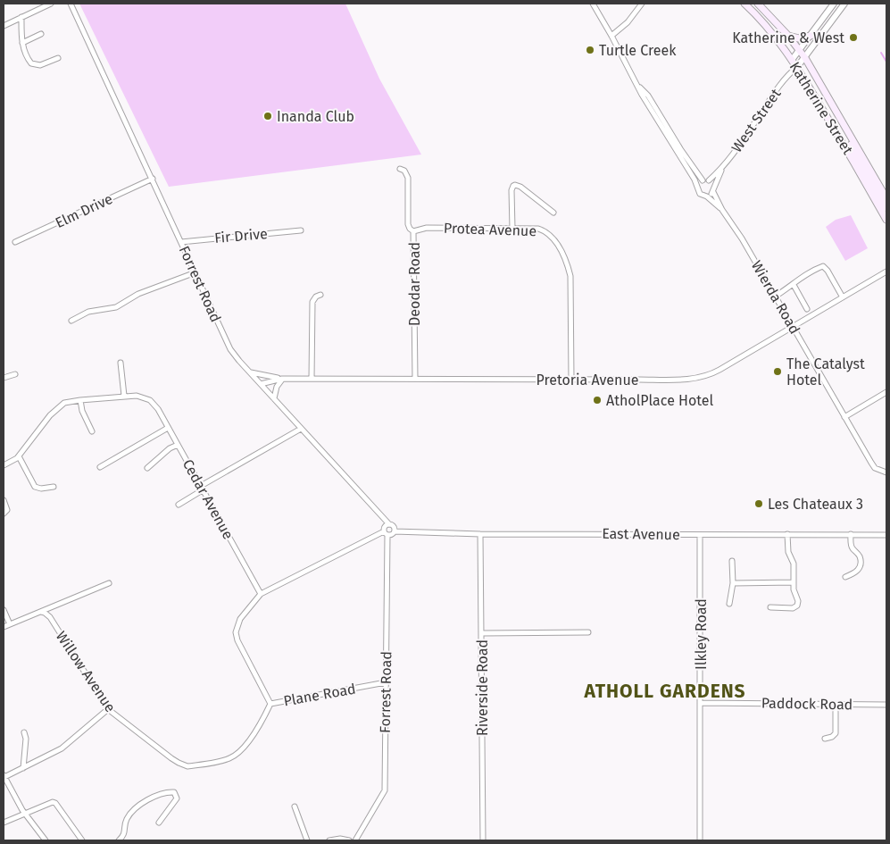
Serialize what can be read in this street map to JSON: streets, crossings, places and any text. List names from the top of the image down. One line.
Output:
{"streets":{"main road":["Katherine Street"],"street":["West Street","Elm Drive","Protea Avenue","Fir Drive","Forrest Road","Deodar Road","Wierda Road","Pretoria Avenue","Cedar Avenue","East Avenue","Ilkley Road","Willow Avenue","Riverside Road","Plane Road","Paddock Road"]},"crossings":[["Katherine Street","West Street"],["West Street","Wierda Road"],["Elm Drive","Forrest Road"],["Protea Avenue","Deodar Road"],["Protea Avenue","Pretoria Avenue"],["Fir Drive","Forrest Road"],["Forrest Road","Pretoria Avenue"],["Forrest Road","East Avenue"],["Forrest Road","Plane Road"],["Deodar Road","Pretoria Avenue"],["Wierda Road","Pretoria Avenue"],["East Avenue","Ilkley Road"],["East Avenue","Riverside Road"],["Ilkley Road","Paddock Road"],["Willow Avenue","Plane Road"]],"districts":["ATHOLL GARDENS"],"places":["Katherine & West","Turtle Creek","Inanda Club","The Catalyst Hotel","AtholPlace Hotel","Les Chateaux 3"]}
